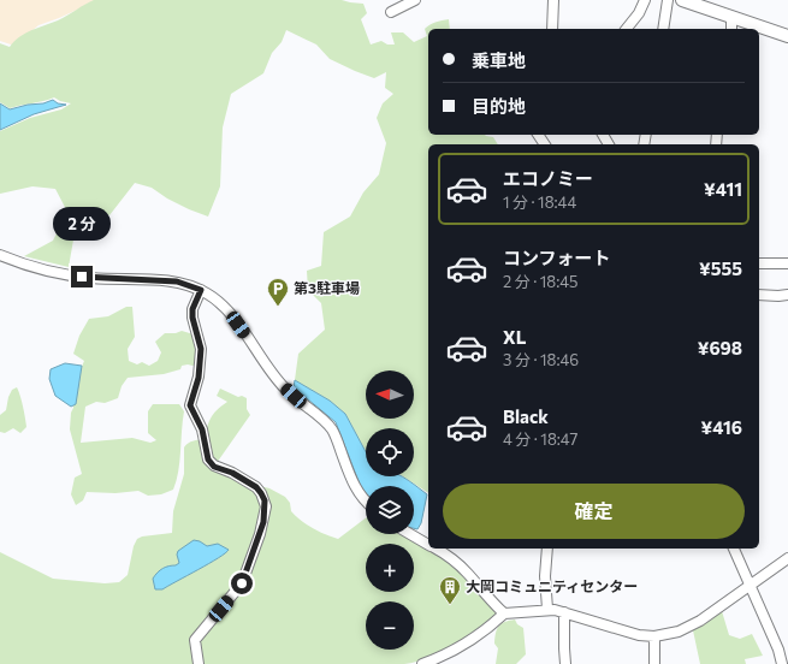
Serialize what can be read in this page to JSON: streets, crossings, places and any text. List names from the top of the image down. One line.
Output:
{"places":{"parking":["第3駐車場"],"building":["大岡コミュニティセンター"]},"north":"left","page":{"banner":["乗車地","目的地"],"list":[{"name":"エコノミー","note":"1 分 · 18:44","value":"¥411"},{"name":"コンフォート","note":"2 分 · 18:45","value":"¥555"},{"name":"XL","note":"3 分 · 18:46","value":"¥698"},{"name":"Black","note":"4 分 · 18:47","value":"¥416"}],"bubble":"2 分","map_buttons":["+","−"],"buttons":"確定"}}
